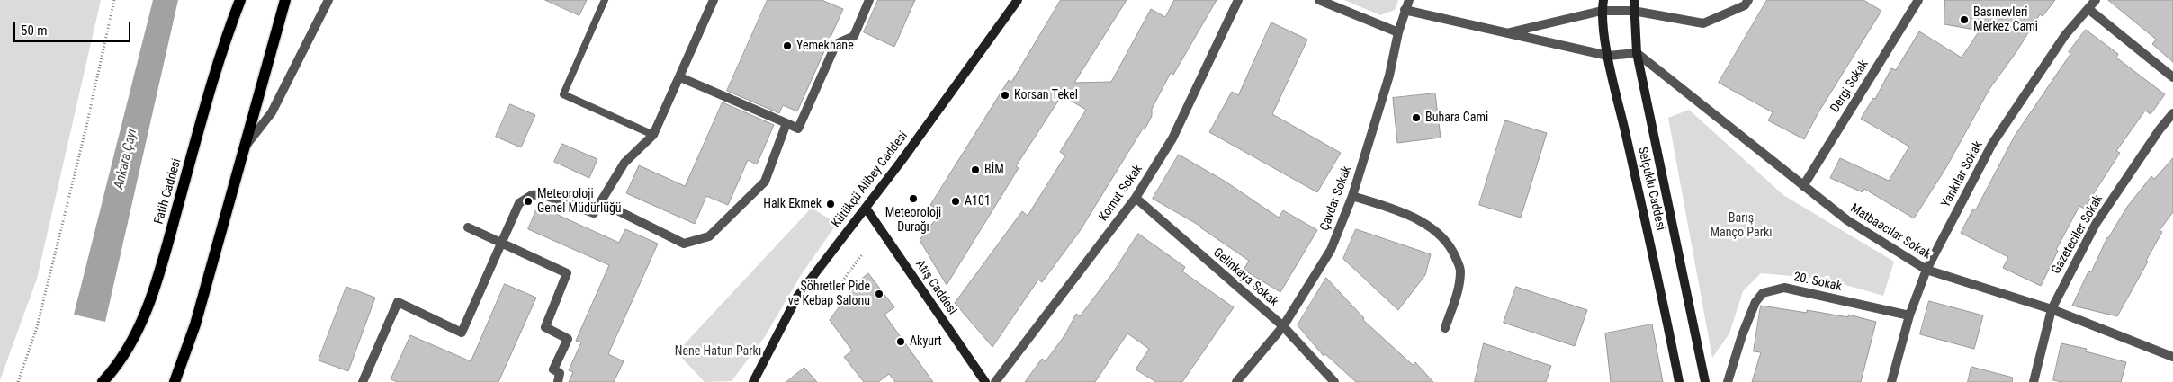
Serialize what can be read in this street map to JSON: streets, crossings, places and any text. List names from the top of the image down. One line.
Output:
{"streets":{"main road":["Kütükçü Alibey Caddesi","Selçuklu Caddesi","Fatih Caddesi","Atış Caddesi"],"street":["Dergi Sokak","Yankılar Sokak","Komut Sokak","Çavdar Sokak","Matbaacılar Sokak","Gazeteciler Sokak","Gelinkaya Sokak","20. Sokak"]},"crossings":[["Dergi Sokak","Matbaacılar Sokak"],["Yankılar Sokak","Matbaacılar Sokak"],["Yankılar Sokak","20. Sokak"],["Kütükçü Alibey Caddesi","Atış Caddesi"],["Selçuklu Caddesi","Matbaacılar Sokak"],["Komut Sokak","Gelinkaya Sokak"],["Çavdar Sokak","Gelinkaya Sokak"],["Matbaacılar Sokak","Gazeteciler Sokak"]],"water":["Ankara Çayı"],"parks":["Barış Manço Parkı","Nene Hatun Parkı"],"places":["Basınevleri Merkez Cami","Yemekhane","Korsan Tekel","Buhara Cami","BİM","Meteoroloji Durağı","Meteoroloji Genel Müdürlüğü","A101","Halk Ekmek","Şöhretler Pide ve Kebap Salonu","Akyurt"],"scale_bar":"50 m"}
